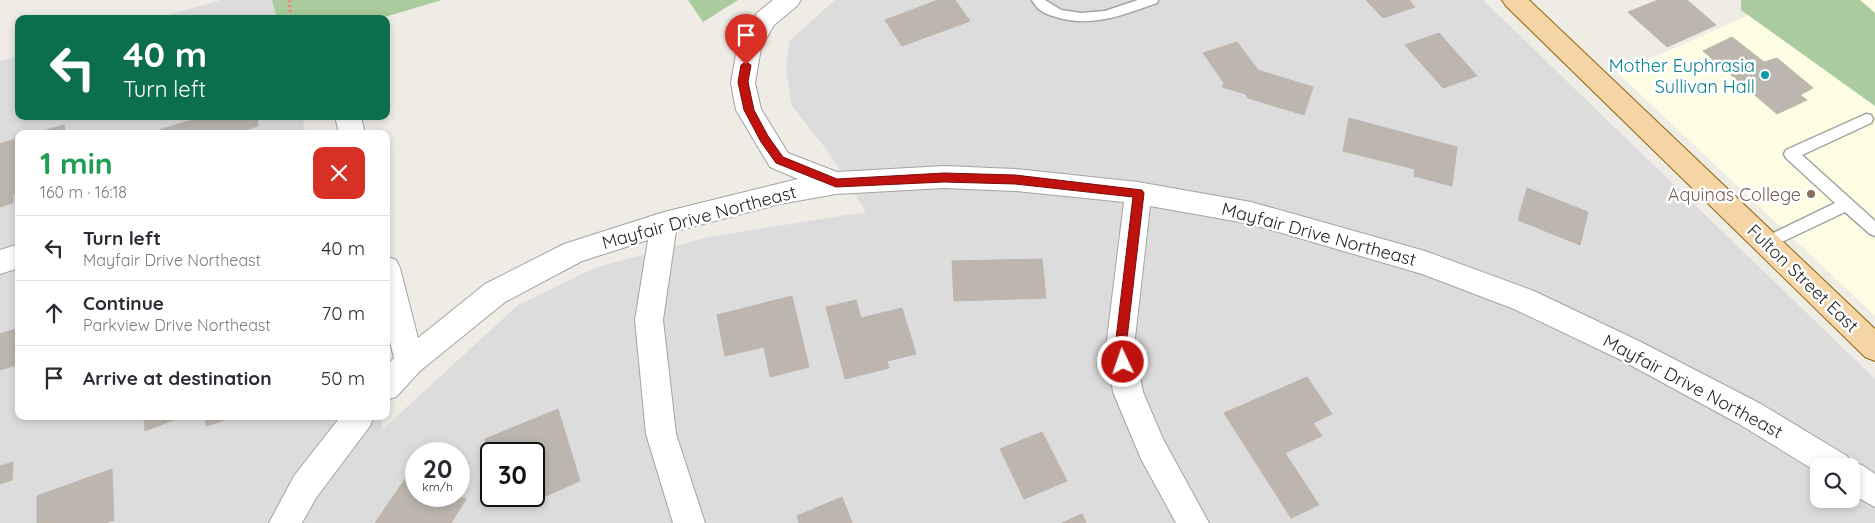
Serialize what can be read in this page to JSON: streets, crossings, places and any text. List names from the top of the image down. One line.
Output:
{"streets":{"main road":["Fulton Street East"],"street":["Mayfair Drive Northeast"]},"places":["Mother Euphrasia Sullivan Hall","Aquinas College"],"page":{"turn":["40 m","Turn left"],"heading":["1 min","160 m · 16:18"],"list":[{"name":"Turn left","note":"Mayfair Drive Northeast","value":"40 m"},{"name":"Continue","note":"Parkview Drive Northeast","value":"70 m"},{"name":"Arrive at destination","value":"50 m"}],"speed":"20 km/h","limit":"30"}}
